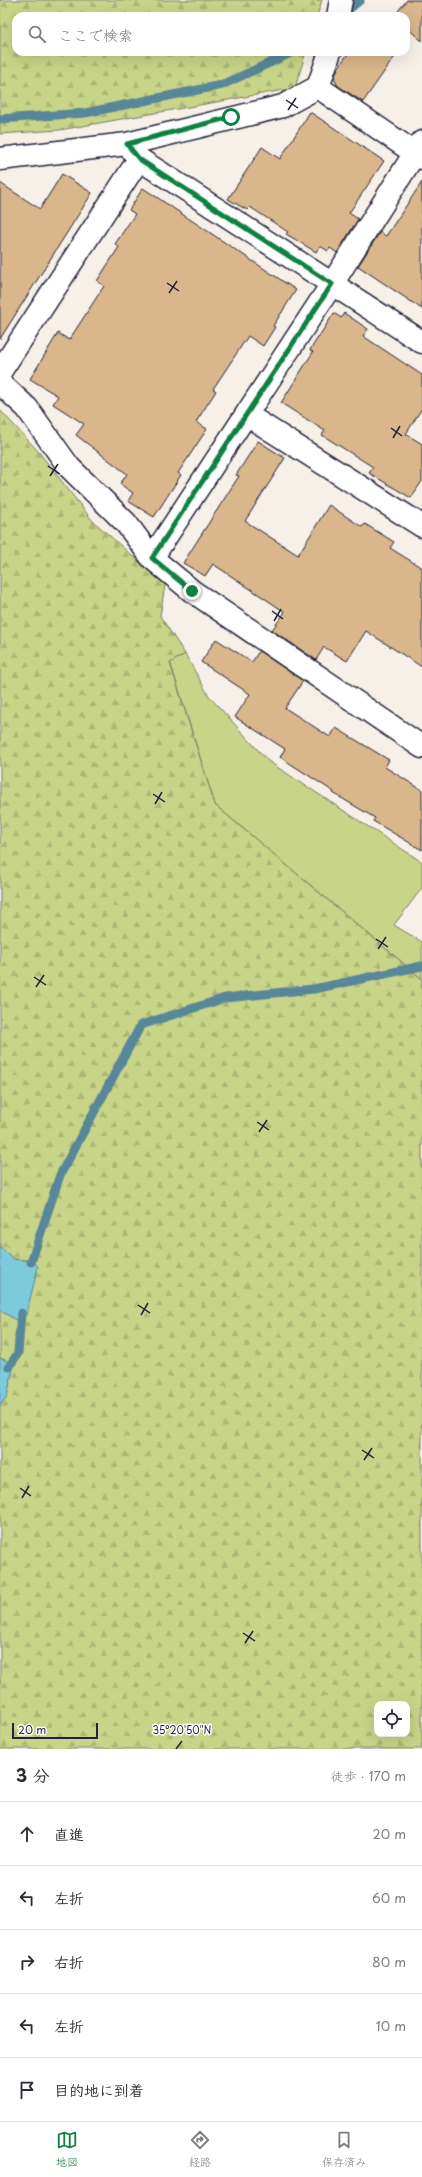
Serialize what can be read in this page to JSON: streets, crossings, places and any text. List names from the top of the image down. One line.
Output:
{"scale_bar":"20 m","page":{"search":"ここで検索","scale":"20 m","heading":["3 分","徒歩 · 170 m"],"list":[["直進","20 m"],["左折","60 m"],["右折","80 m"],["左折","10 m"],"目的地に到着"],"nav":["地図","経路","保存済み"]},"coordinates":["35°20'50\"N"]}
